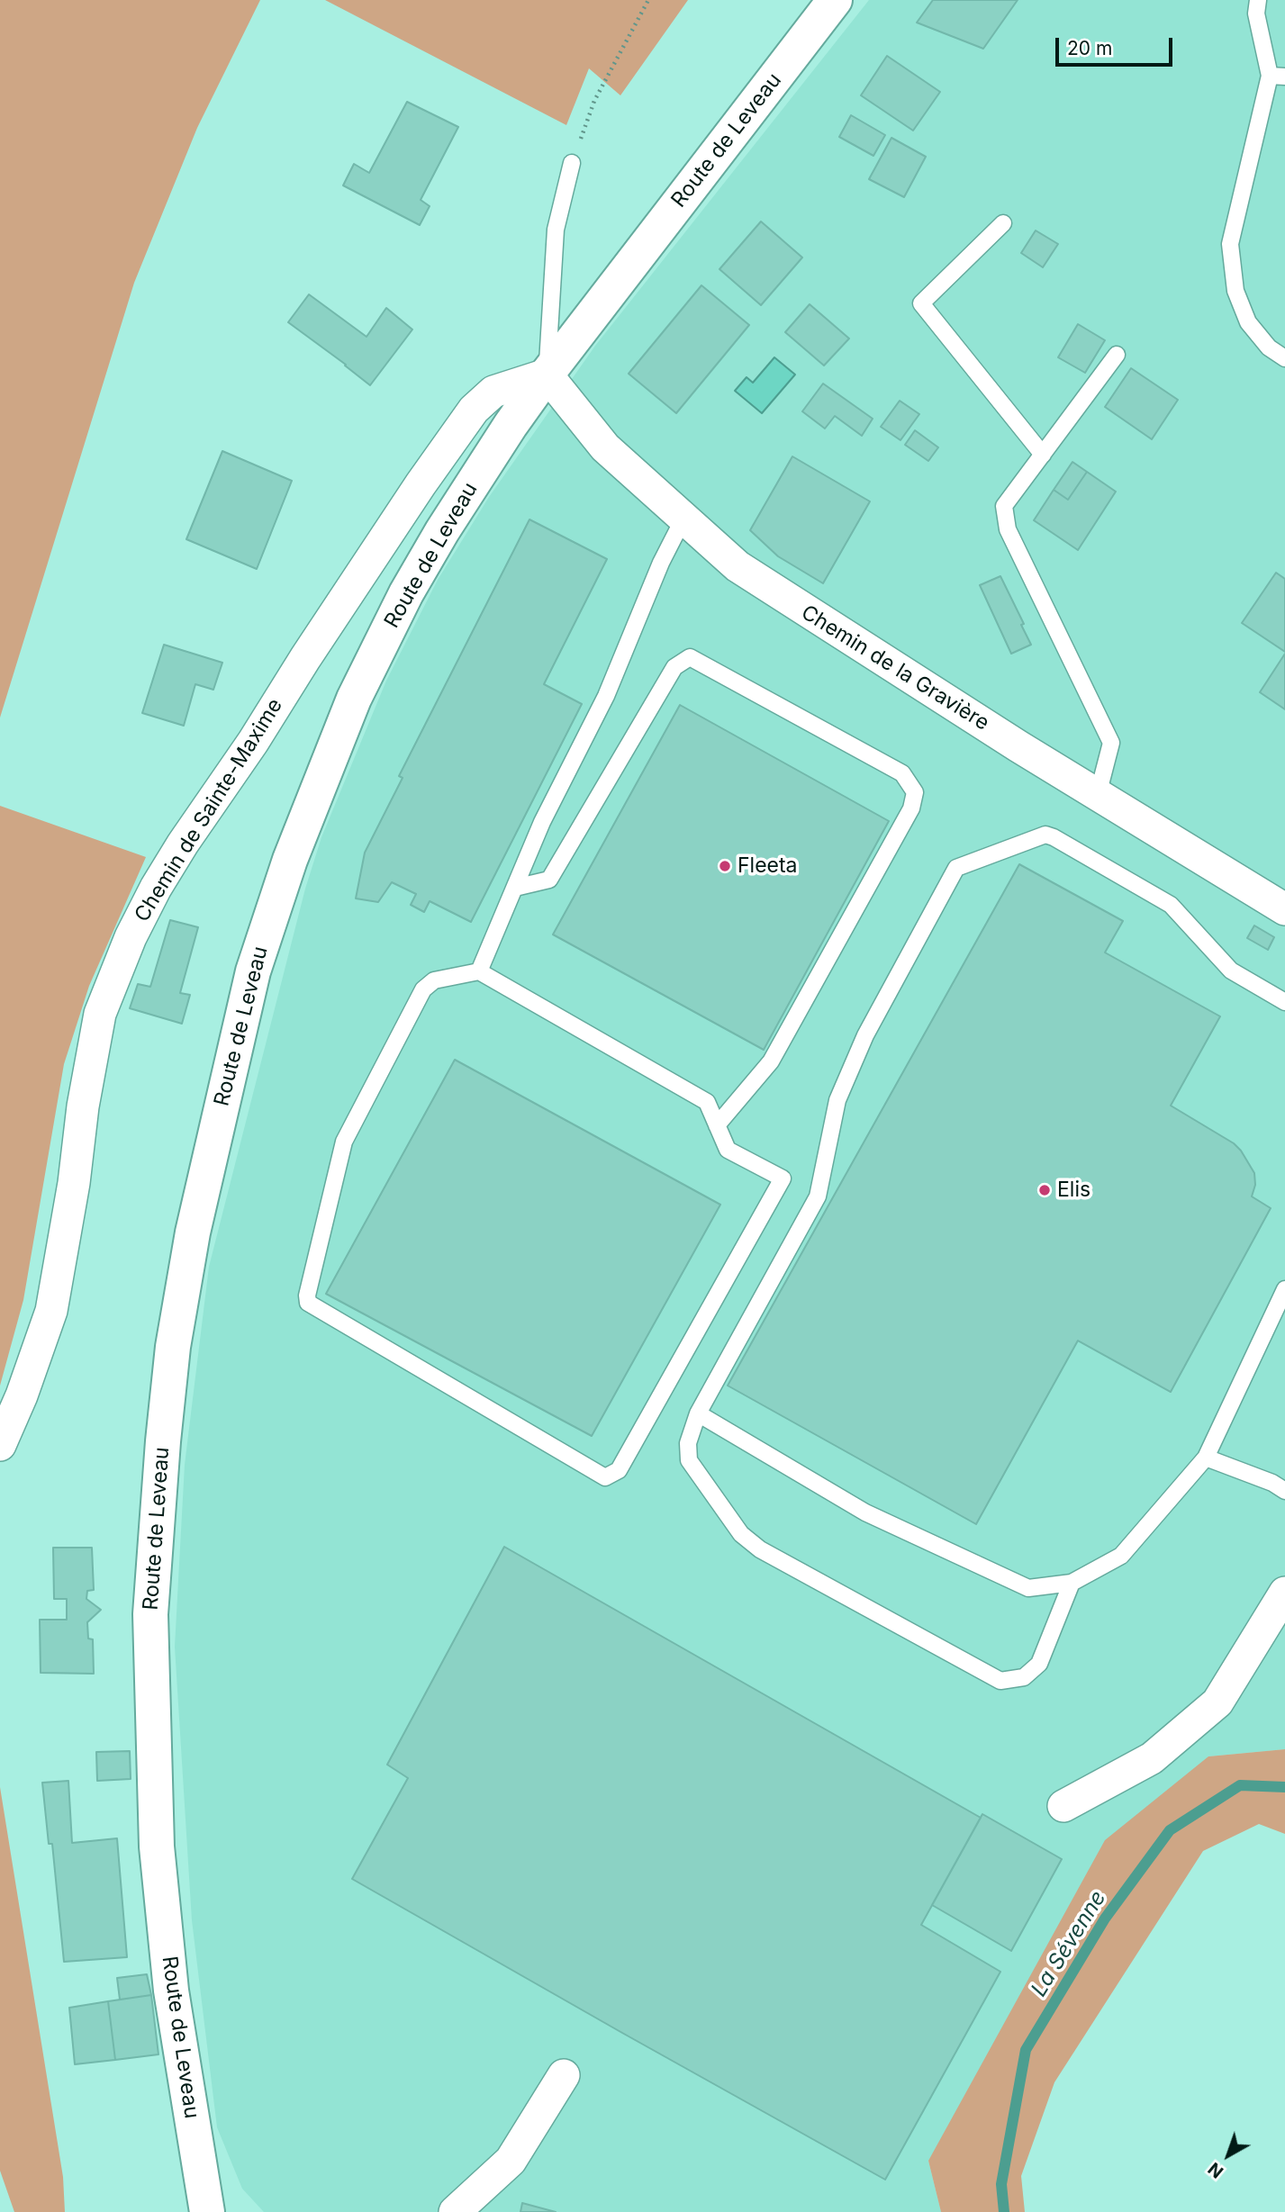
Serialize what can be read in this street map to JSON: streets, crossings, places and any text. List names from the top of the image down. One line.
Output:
{"streets":{"street":["Route de Leveau","Chemin de la Gravière","Chemin de Sainte-Maxime"]},"crossings":[["Route de Leveau","Chemin de la Gravière"],["Route de Leveau","Chemin de Sainte-Maxime"],["Chemin de la Gravière","Chemin de Sainte-Maxime"]],"water":["La Sévenne"],"places":["Fleeta","Elis"],"scale_bar":"20 m","north":"bottom left"}
